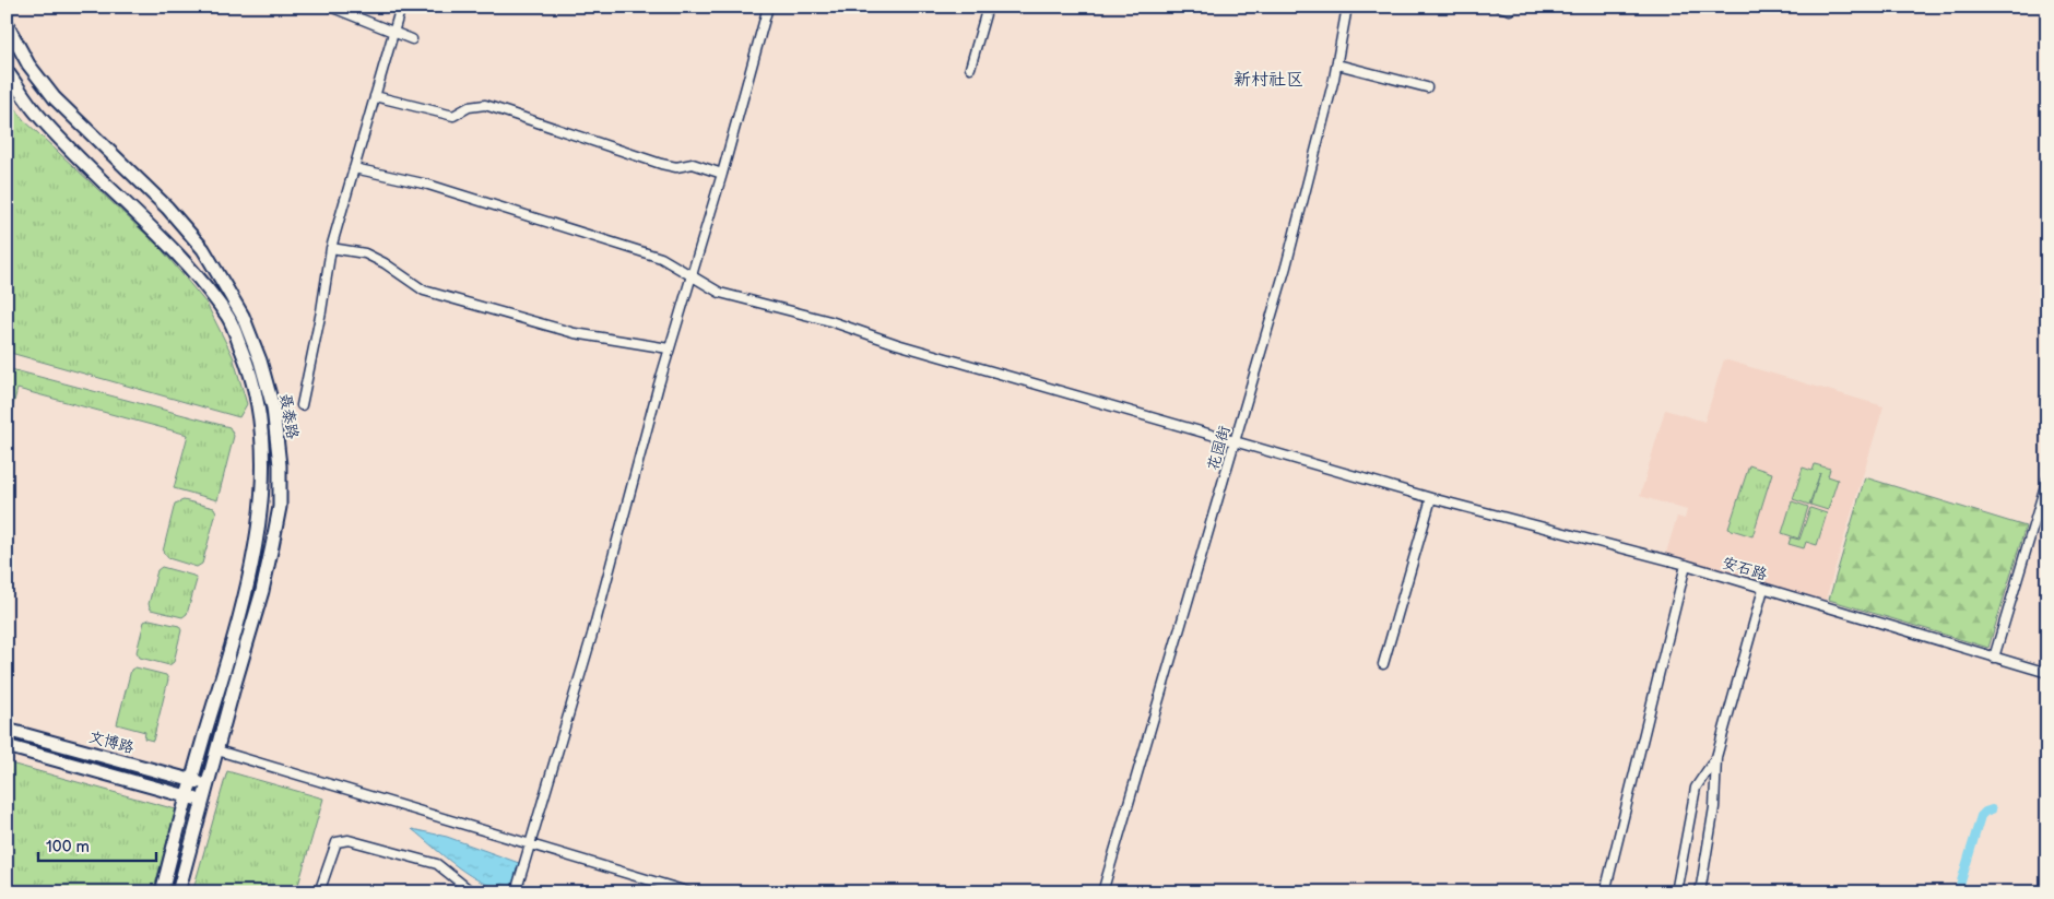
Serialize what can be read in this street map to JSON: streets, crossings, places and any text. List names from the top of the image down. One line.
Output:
{"streets":{"main road":["聂泰路","文博路"],"street":["花园街","安石路"]},"crossings":[["聂泰路","文博路"],["花园街","安石路"]],"districts":["新村社区"],"scale_bar":"100 m"}
